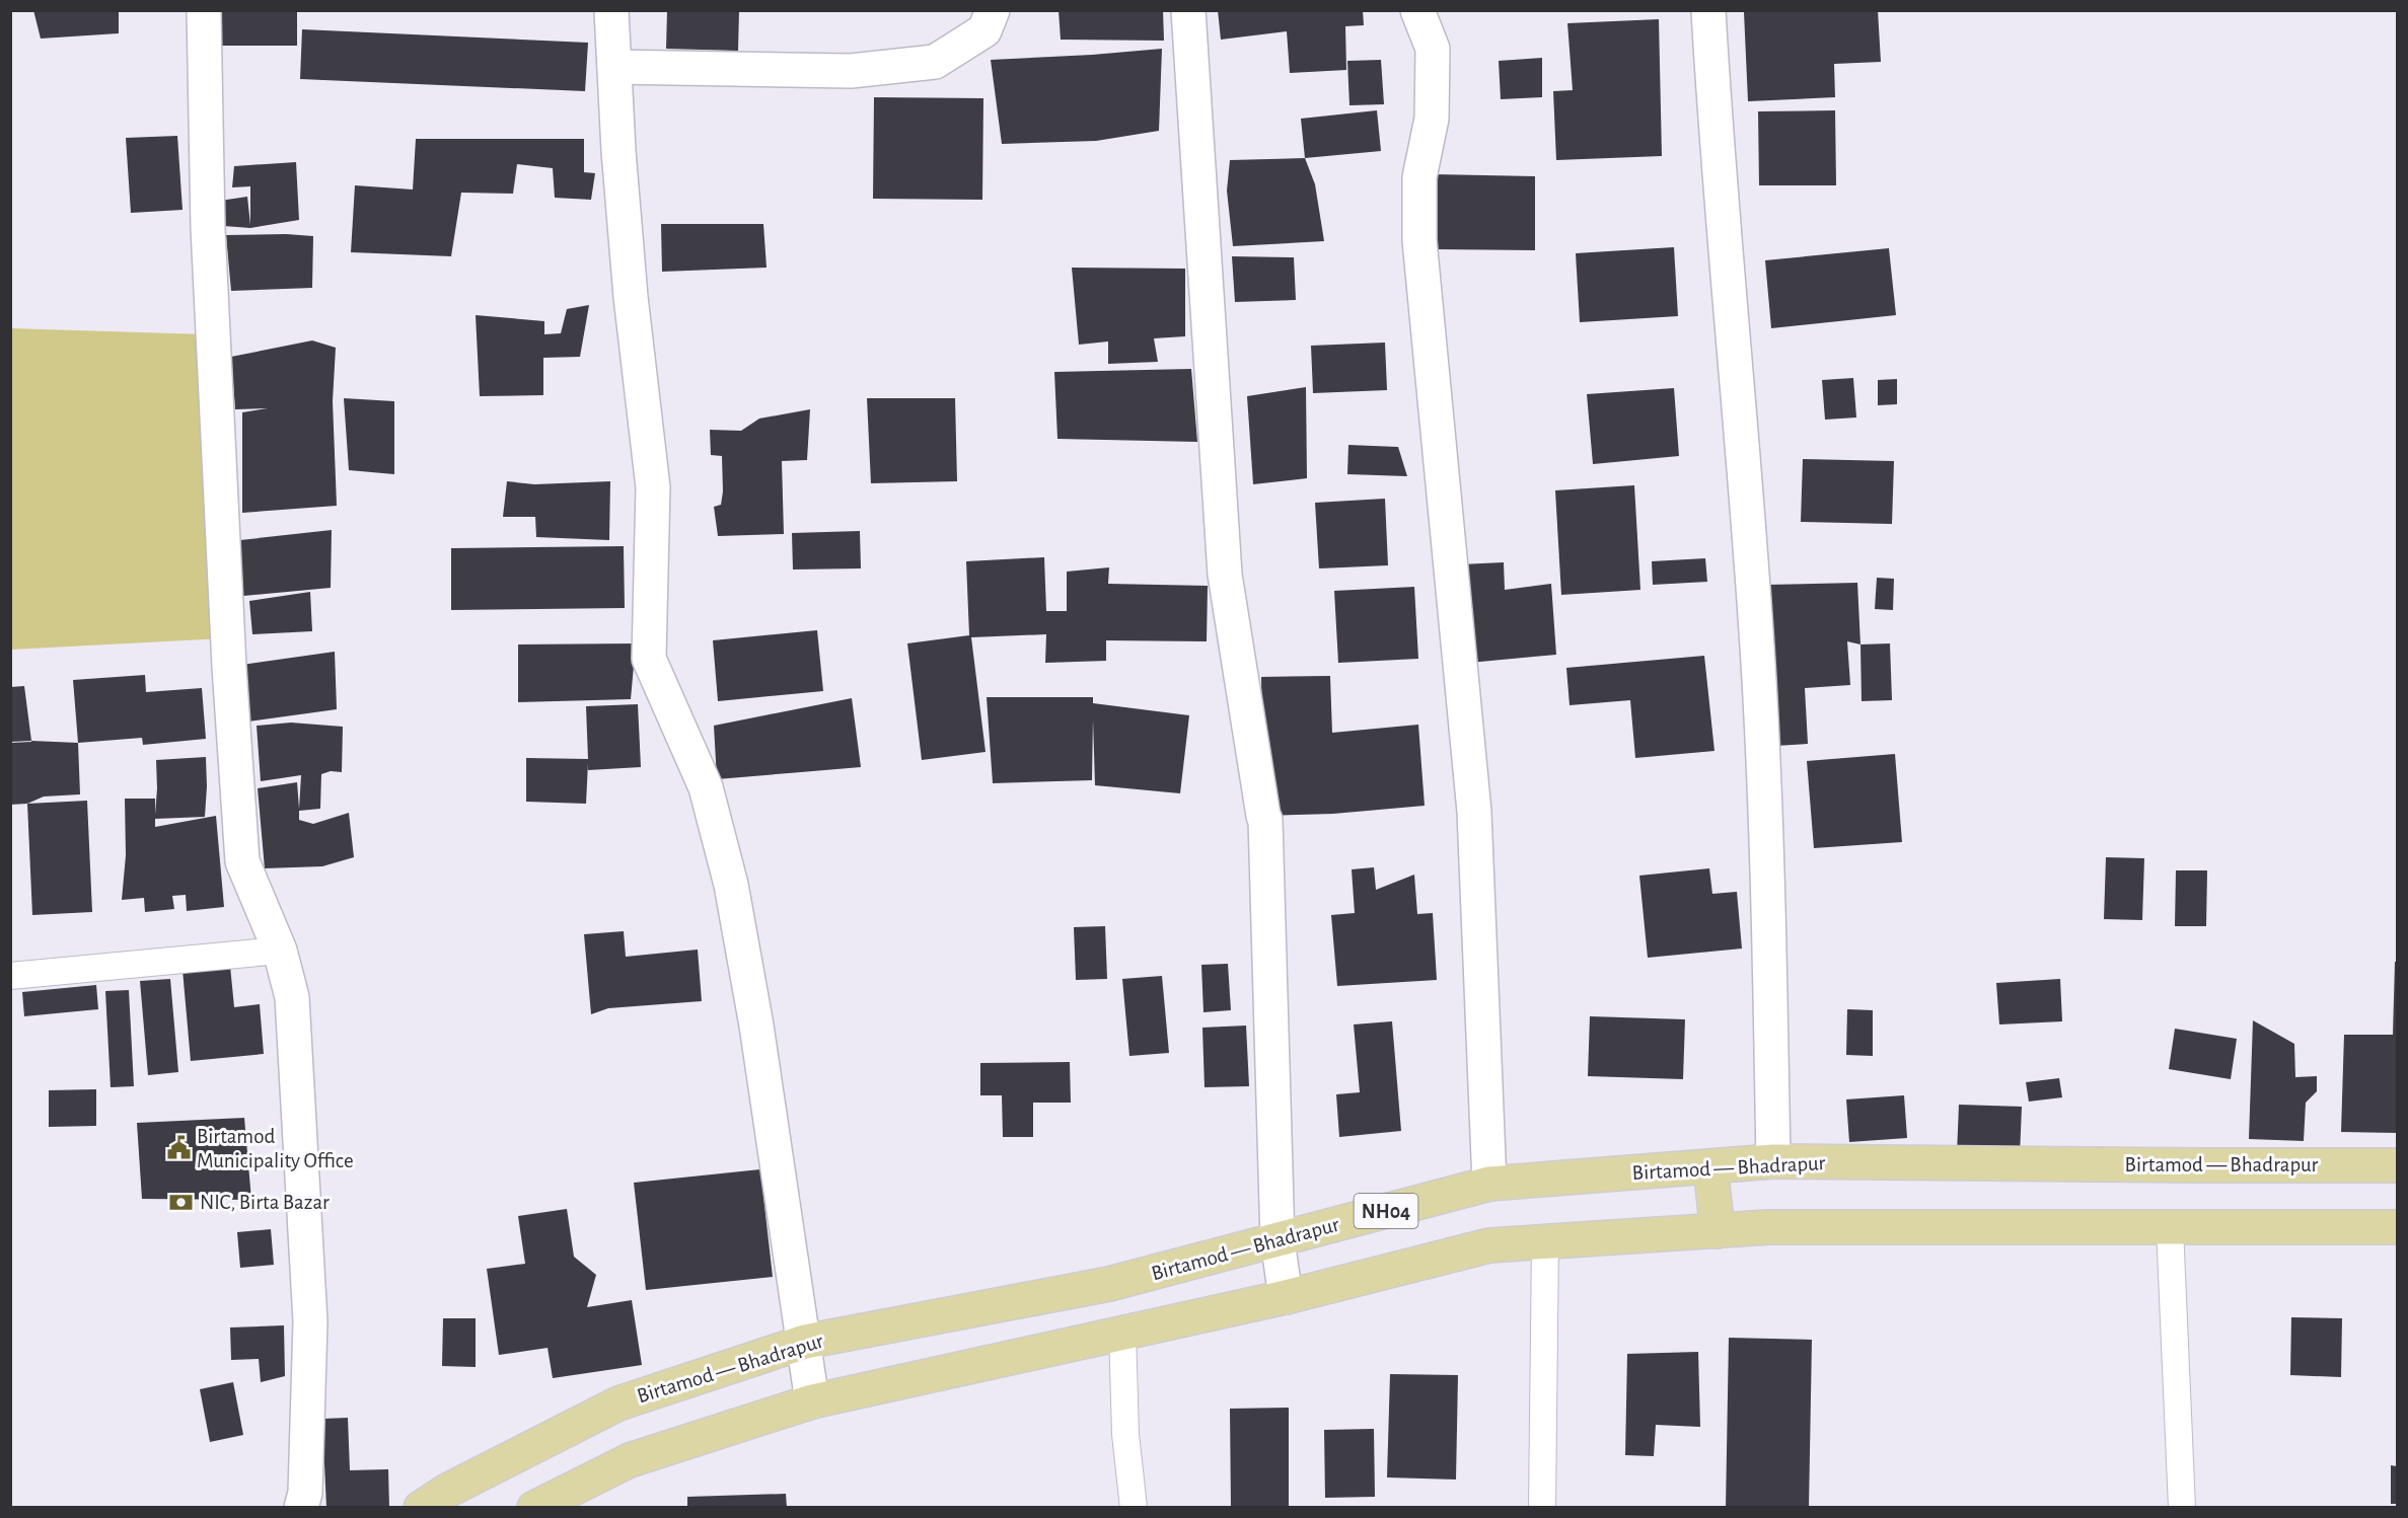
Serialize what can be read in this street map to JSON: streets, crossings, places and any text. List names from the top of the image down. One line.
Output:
{"streets":{"main road":["Birtamod — Bhadrapur","NH04"]},"places":{"public building":["Birtamod Municipality Office"],"bank":["NIC, Birta Bazar"]}}
